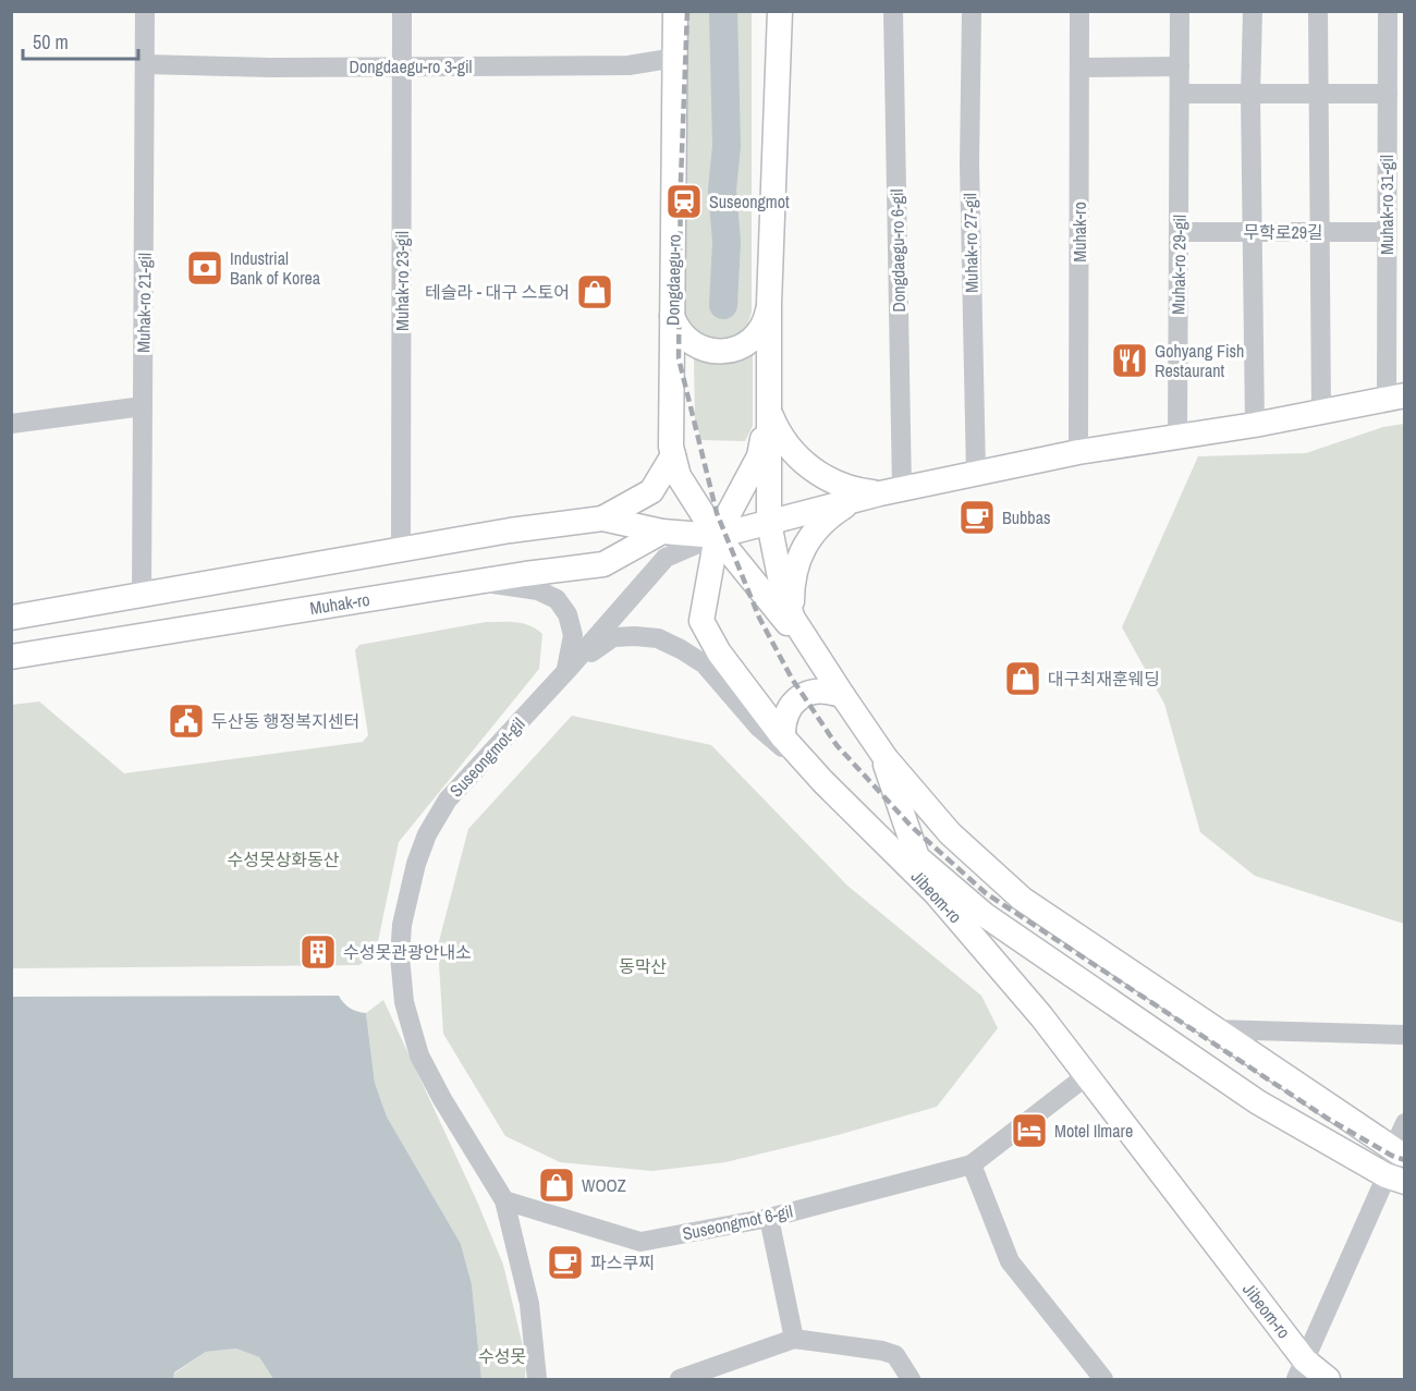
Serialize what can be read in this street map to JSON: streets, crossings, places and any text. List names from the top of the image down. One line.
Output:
{"streets":{"main road":["Muhak-ro","Dongdaegu-ro","Jibeom-ro"],"street":["Dongdaegu-ro 3-gil","Muhak-ro 31-gil","무학로29길","Muhak-ro 27-gil","Dongdaegu-ro 6-gil","Muhak-ro 29-gil","Muhak-ro 23-gil","Muhak-ro 21-gil","Suseongmot-gil","Suseongmot 6-gil"]},"crossings":[["Dongdaegu-ro 3-gil","Dongdaegu-ro"],["Dongdaegu-ro 3-gil","Muhak-ro 23-gil"],["Dongdaegu-ro 3-gil","Muhak-ro 21-gil"],["Muhak-ro 31-gil","무학로29길"],["무학로29길","Muhak-ro 29-gil"],["Dongdaegu-ro","Suseongmot-gil"],["Dongdaegu-ro","Jibeom-ro"],["Suseongmot-gil","Jibeom-ro"],["Suseongmot-gil","Suseongmot 6-gil"],["Jibeom-ro","Suseongmot 6-gil"]],"parks":["수성못상화동산","동막산","수성못"],"places":{"station":["Suseongmot"],"bank":["Industrial Bank of Korea"],"shop":["테슬라 - 대구 스토어","대구최재훈웨딩","WOOZ"],"restaurant":["Gohyang Fish Restaurant"],"cafe":["Bubbas","파스쿠찌"],"public building":["두산동 행정복지센터"],"building":["수성못관광안내소"],"hotel":["Motel Ilmare"]},"scale_bar":"50 m"}
